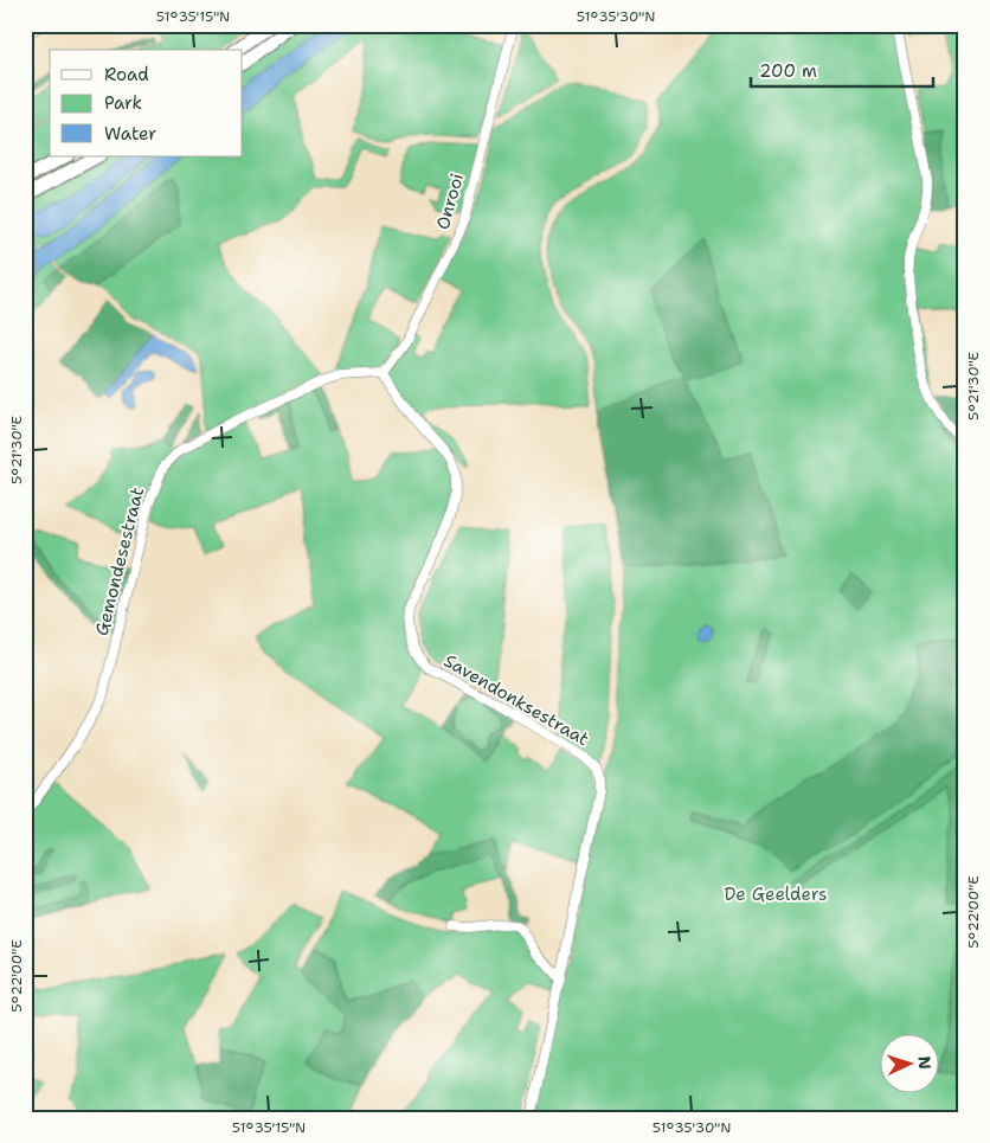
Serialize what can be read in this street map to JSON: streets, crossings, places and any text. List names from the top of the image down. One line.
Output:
{"streets":{"street":["Onrooi","Gemondesestraat","Savendonksestraat"]},"crossings":[["Onrooi","Gemondesestraat"],["Onrooi","Savendonksestraat"],["Gemondesestraat","Savendonksestraat"]],"parks":["De Geelders"],"legend":["Road","Park","Water"],"scale_bar":"200 m","north":"right","coordinates":["51°35'15\"N","51°35'30\"N","5°21'30\"E","5°22'00\"E"]}
